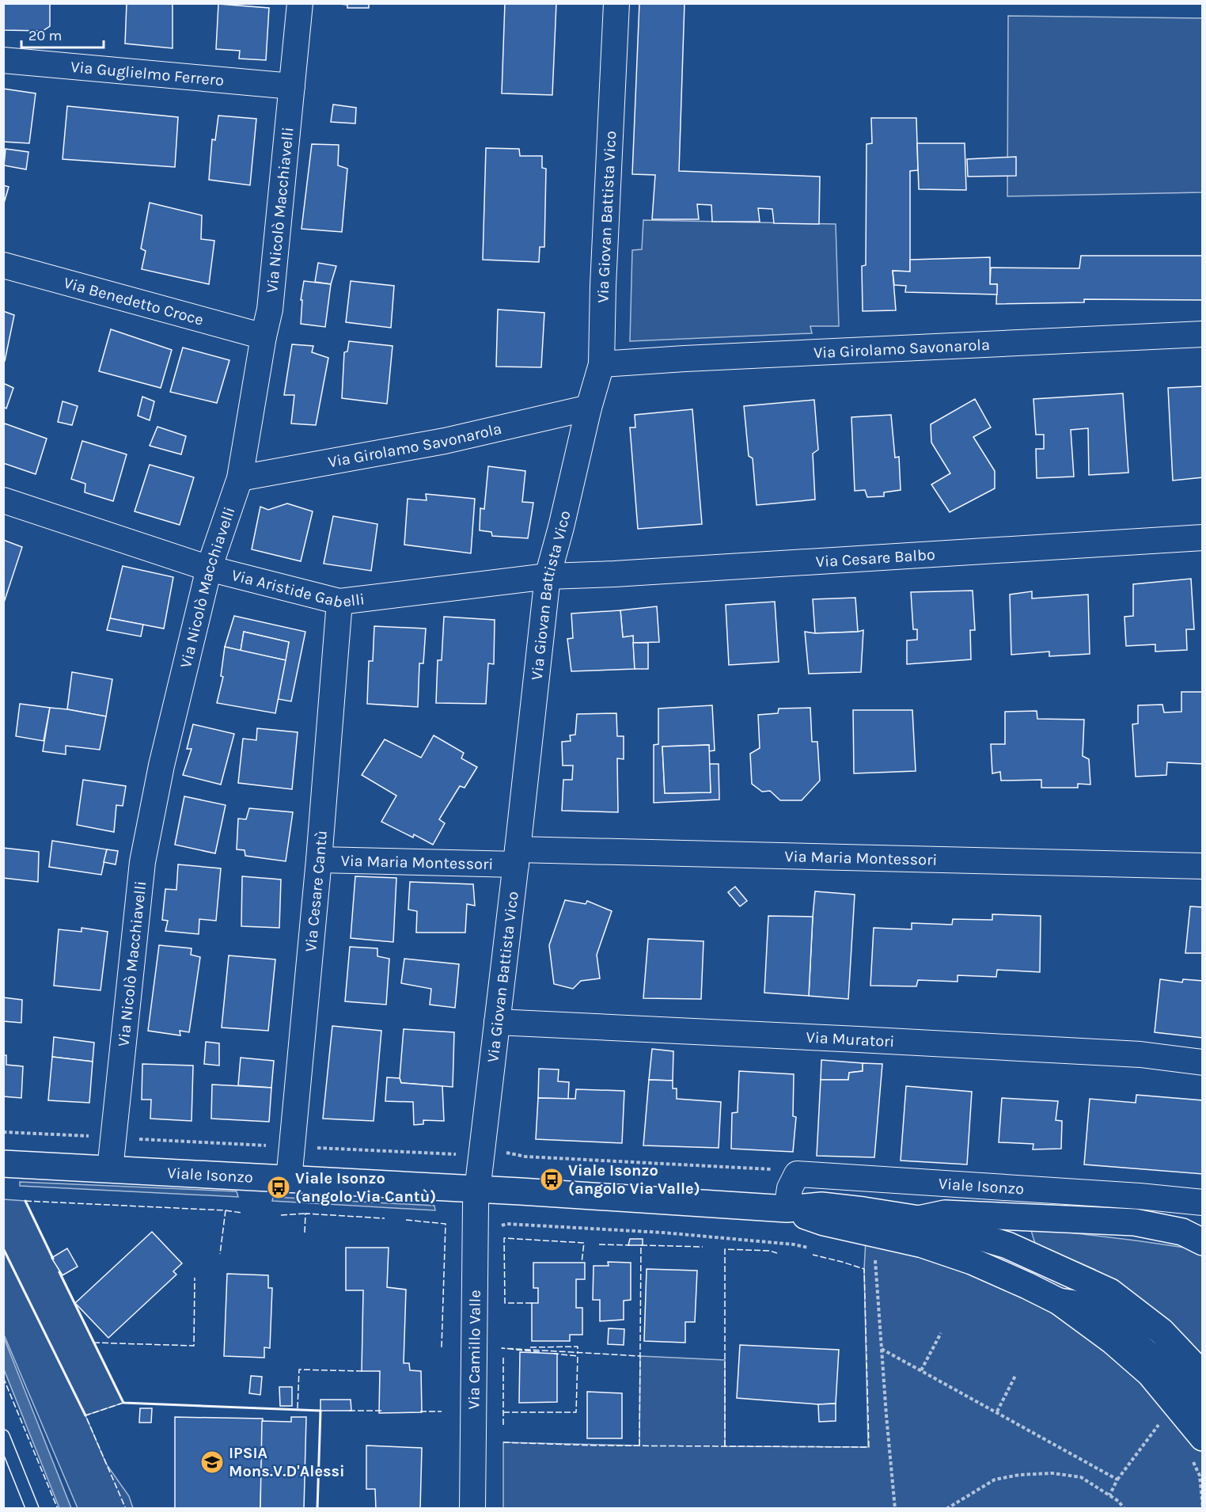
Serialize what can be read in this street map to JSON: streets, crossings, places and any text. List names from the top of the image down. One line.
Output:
{"streets":{"main road":["Viale Isonzo"],"street":["Via Guglielmo Ferrero","Via Nicolò Macchiavelli","Via Giovan Battista Vico","Via Benedetto Croce","Via Girolamo Savonarola","Via Cesare Balbo","Via Aristide Gabelli","Via Maria Montessori","Via Cesare Cantù","Via Muratori","Via Camillo Valle"]},"crossings":[["Via Guglielmo Ferrero","Via Nicolò Macchiavelli"],["Via Nicolò Macchiavelli","Via Benedetto Croce"],["Via Nicolò Macchiavelli","Via Girolamo Savonarola"],["Via Nicolò Macchiavelli","Via Aristide Gabelli"],["Via Nicolò Macchiavelli","Viale Isonzo"],["Via Giovan Battista Vico","Via Girolamo Savonarola"],["Via Giovan Battista Vico","Via Cesare Balbo"],["Via Giovan Battista Vico","Via Aristide Gabelli"],["Via Giovan Battista Vico","Via Maria Montessori"],["Via Giovan Battista Vico","Via Muratori"],["Via Giovan Battista Vico","Viale Isonzo"],["Via Giovan Battista Vico","Via Camillo Valle"],["Via Cesare Balbo","Via Aristide Gabelli"],["Via Aristide Gabelli","Via Cesare Cantù"],["Via Maria Montessori","Via Cesare Cantù"],["Via Cesare Cantù","Viale Isonzo"],["Viale Isonzo","Via Camillo Valle"]],"places":{"bus stop":["Viale Isonzo (angolo Via Valle)","Viale Isonzo (angolo Via Cantù)"],"school or university":["IPSIA Mons.V.D'Alessi"]},"scale_bar":"20 m"}
